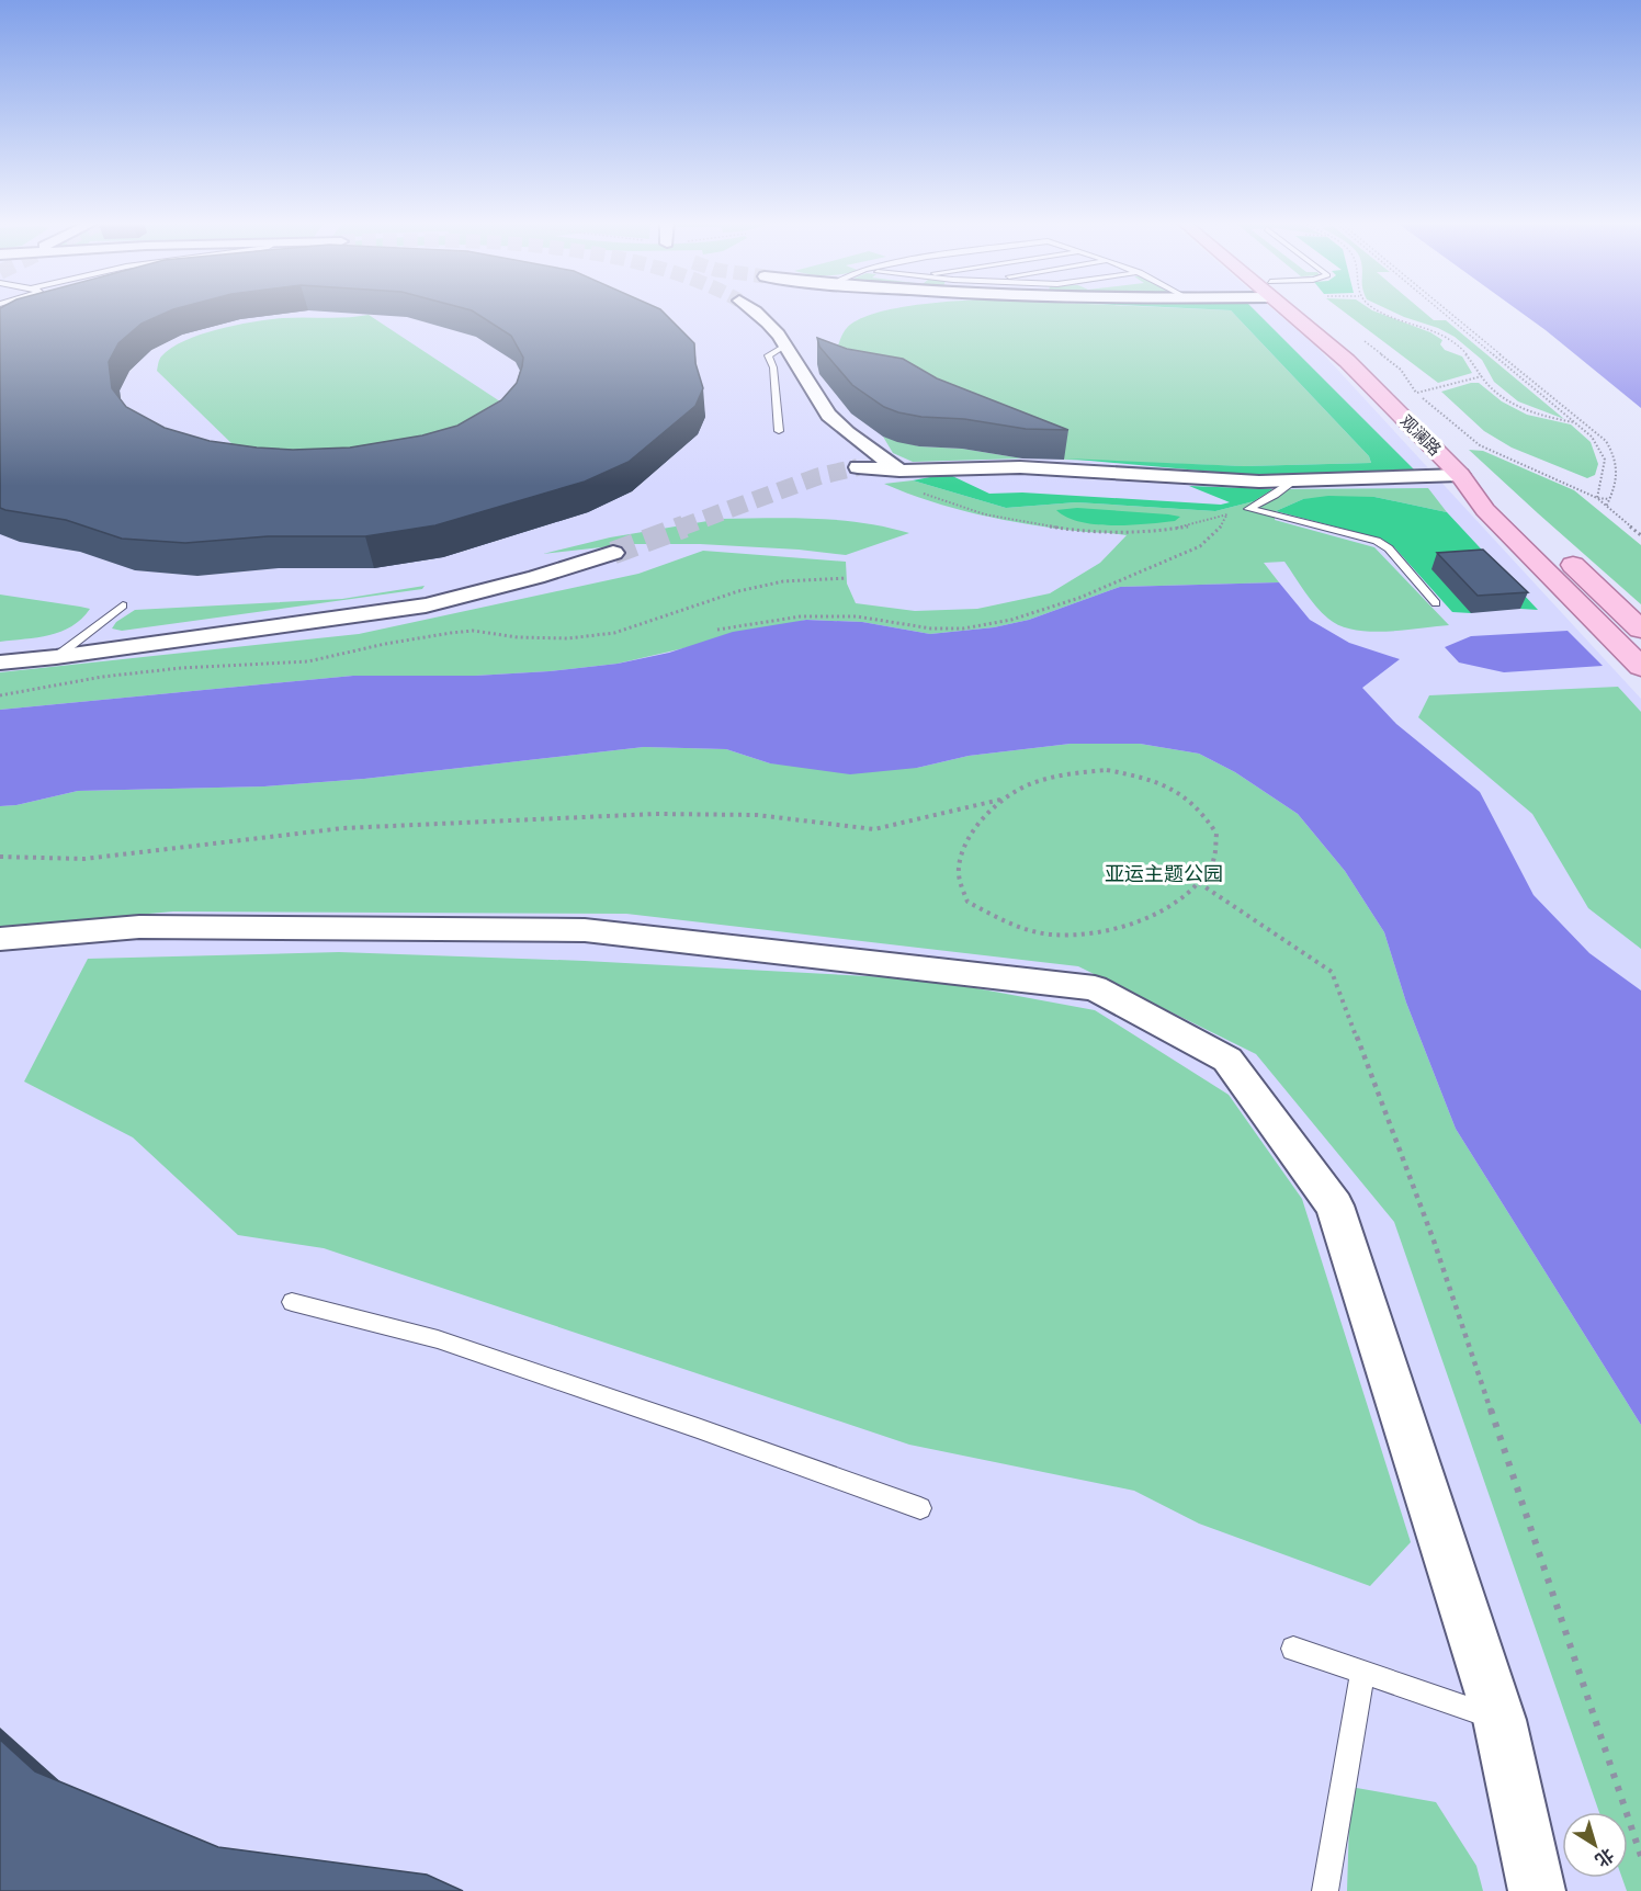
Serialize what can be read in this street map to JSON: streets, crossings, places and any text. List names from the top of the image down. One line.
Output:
{"streets":{"main road":["观澜路"]},"parks":["亚运主题公园"],"north":"bottom right"}
